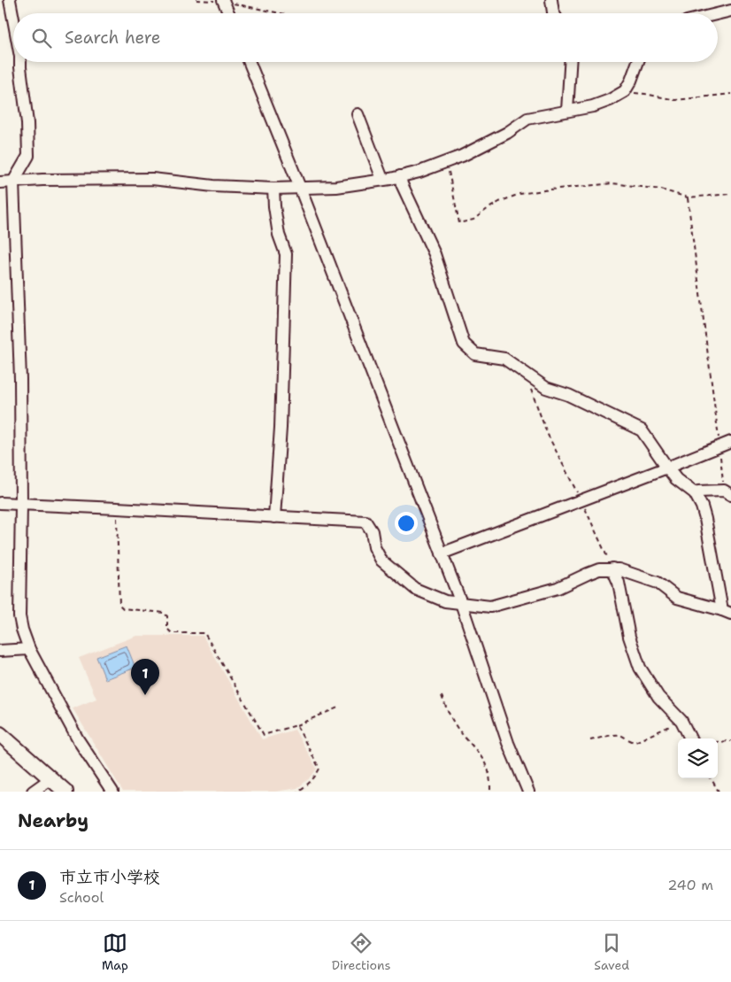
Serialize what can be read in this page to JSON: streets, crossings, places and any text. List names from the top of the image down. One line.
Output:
{"page":{"search":"Search here","pins":"1","heading":"Nearby","list":[{"mark":"1","name":"市立市小学校","note":"School","value":"240 m"}],"nav":["Map","Directions","Saved"]}}
